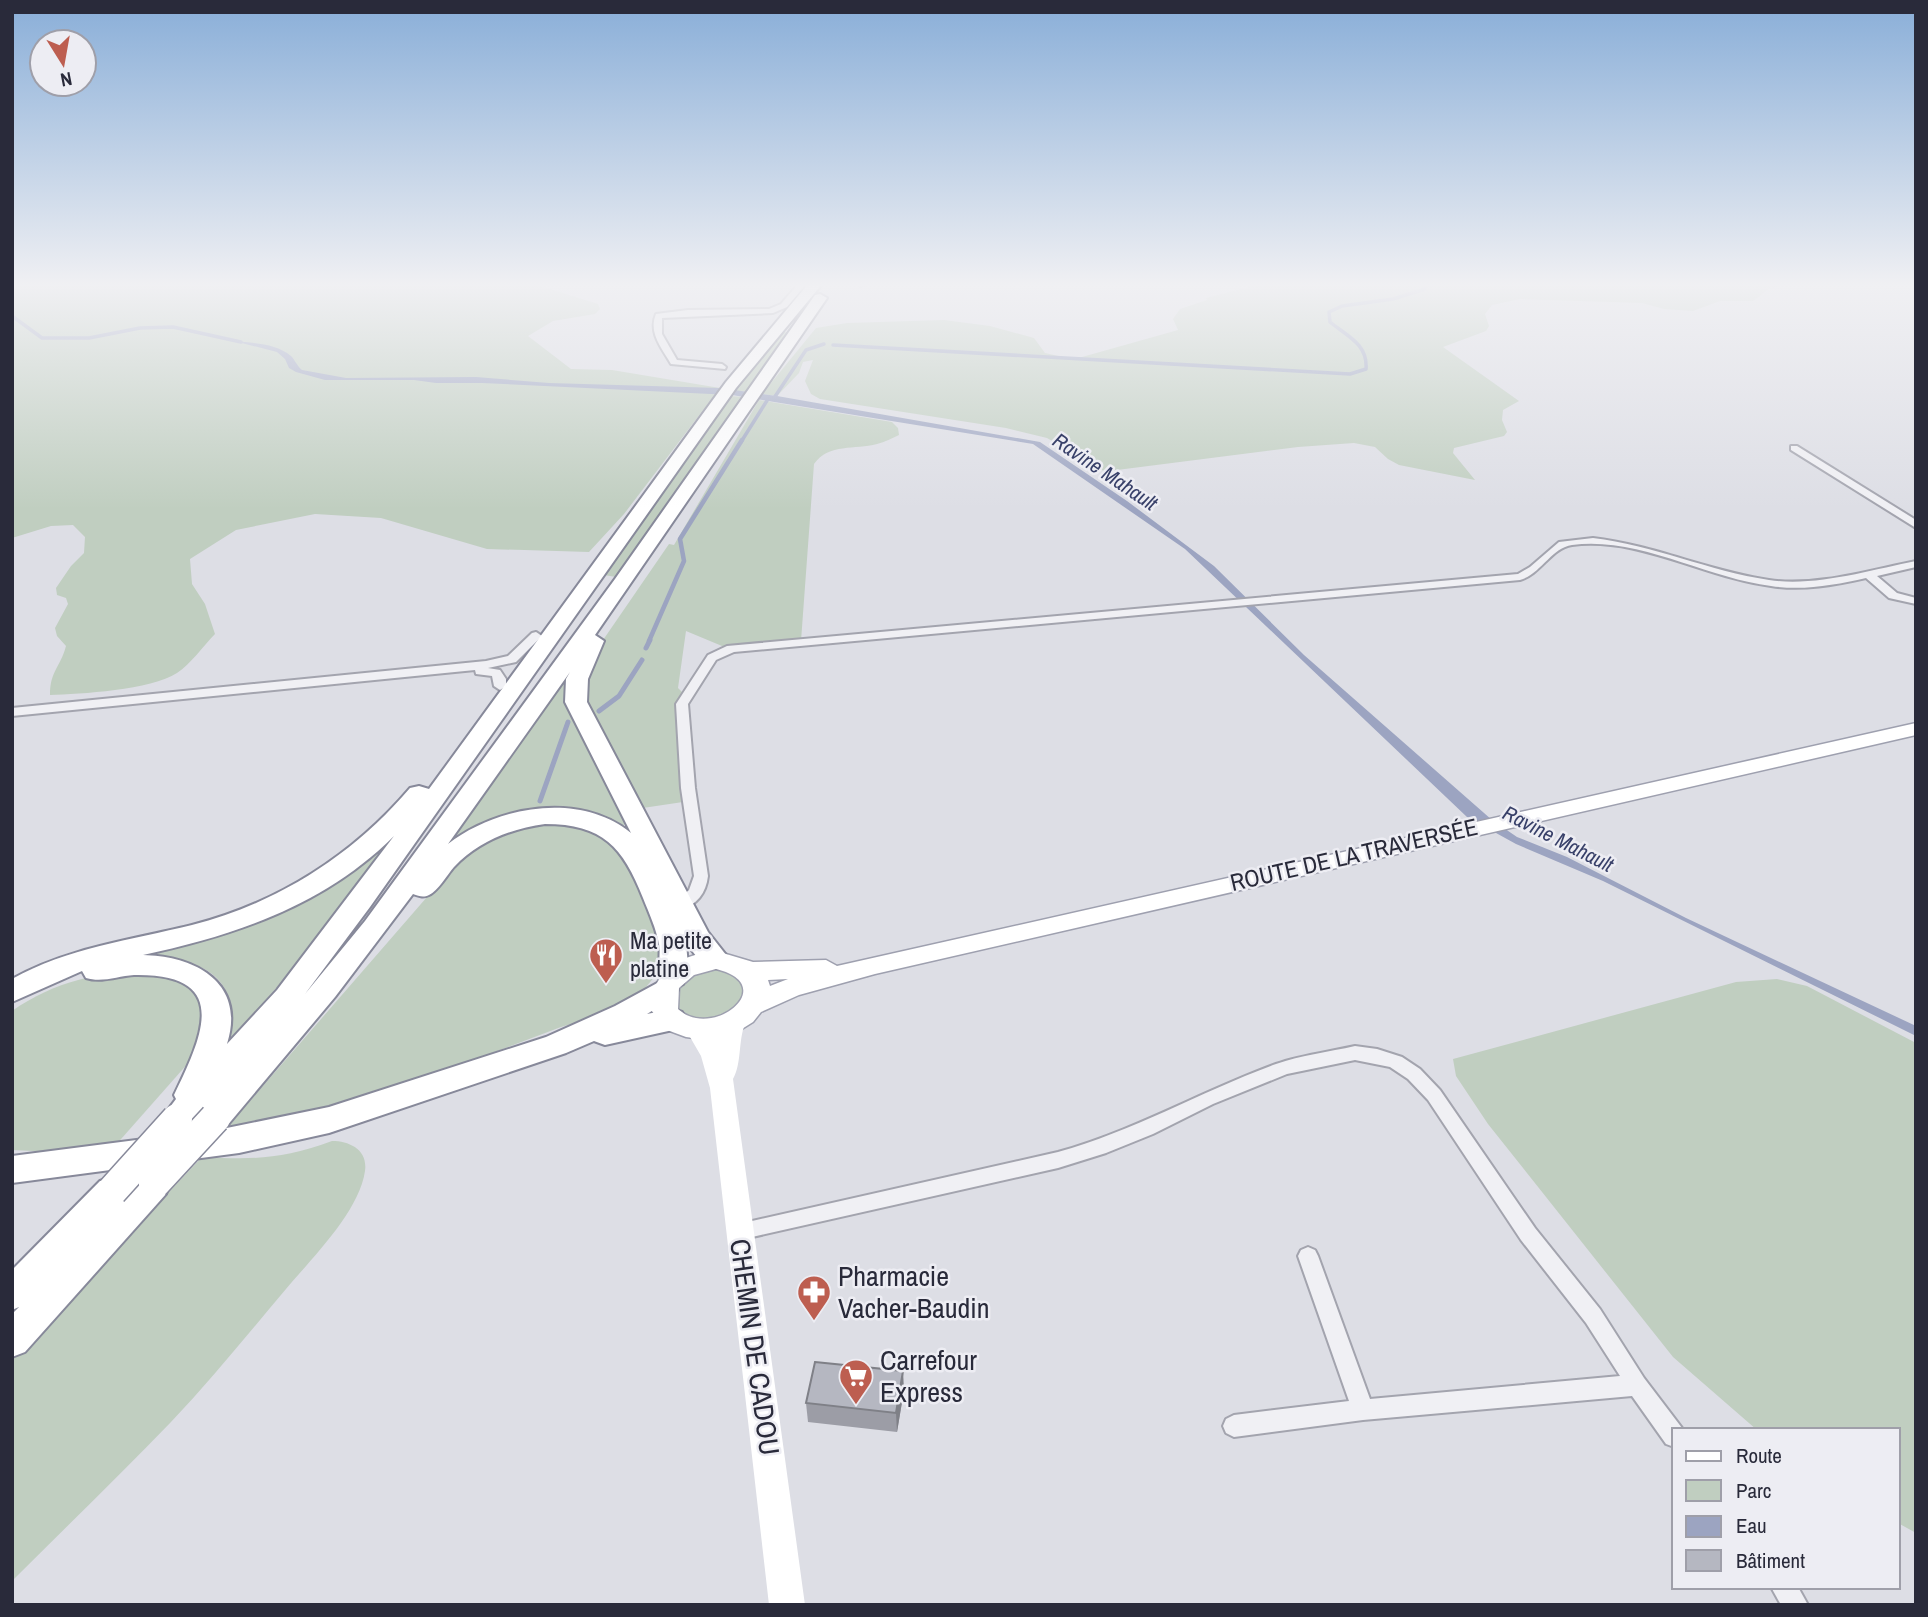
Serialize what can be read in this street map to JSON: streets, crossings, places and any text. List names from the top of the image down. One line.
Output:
{"streets":{"main road":["ROUTE DE LA TRAVERSÉE","CHEMIN DE CADOU"]},"crossings":[["ROUTE DE LA TRAVERSÉE","CHEMIN DE CADOU"]],"water":["Ravine Mahault"],"places":{"restaurant":["Ma petite platine"],"pharmacy":["Pharmacie Vacher-Baudin"],"supermarket":["Carrefour Express"]},"legend":["Route","Parc","Eau","Bâtiment"],"north":"bottom"}
